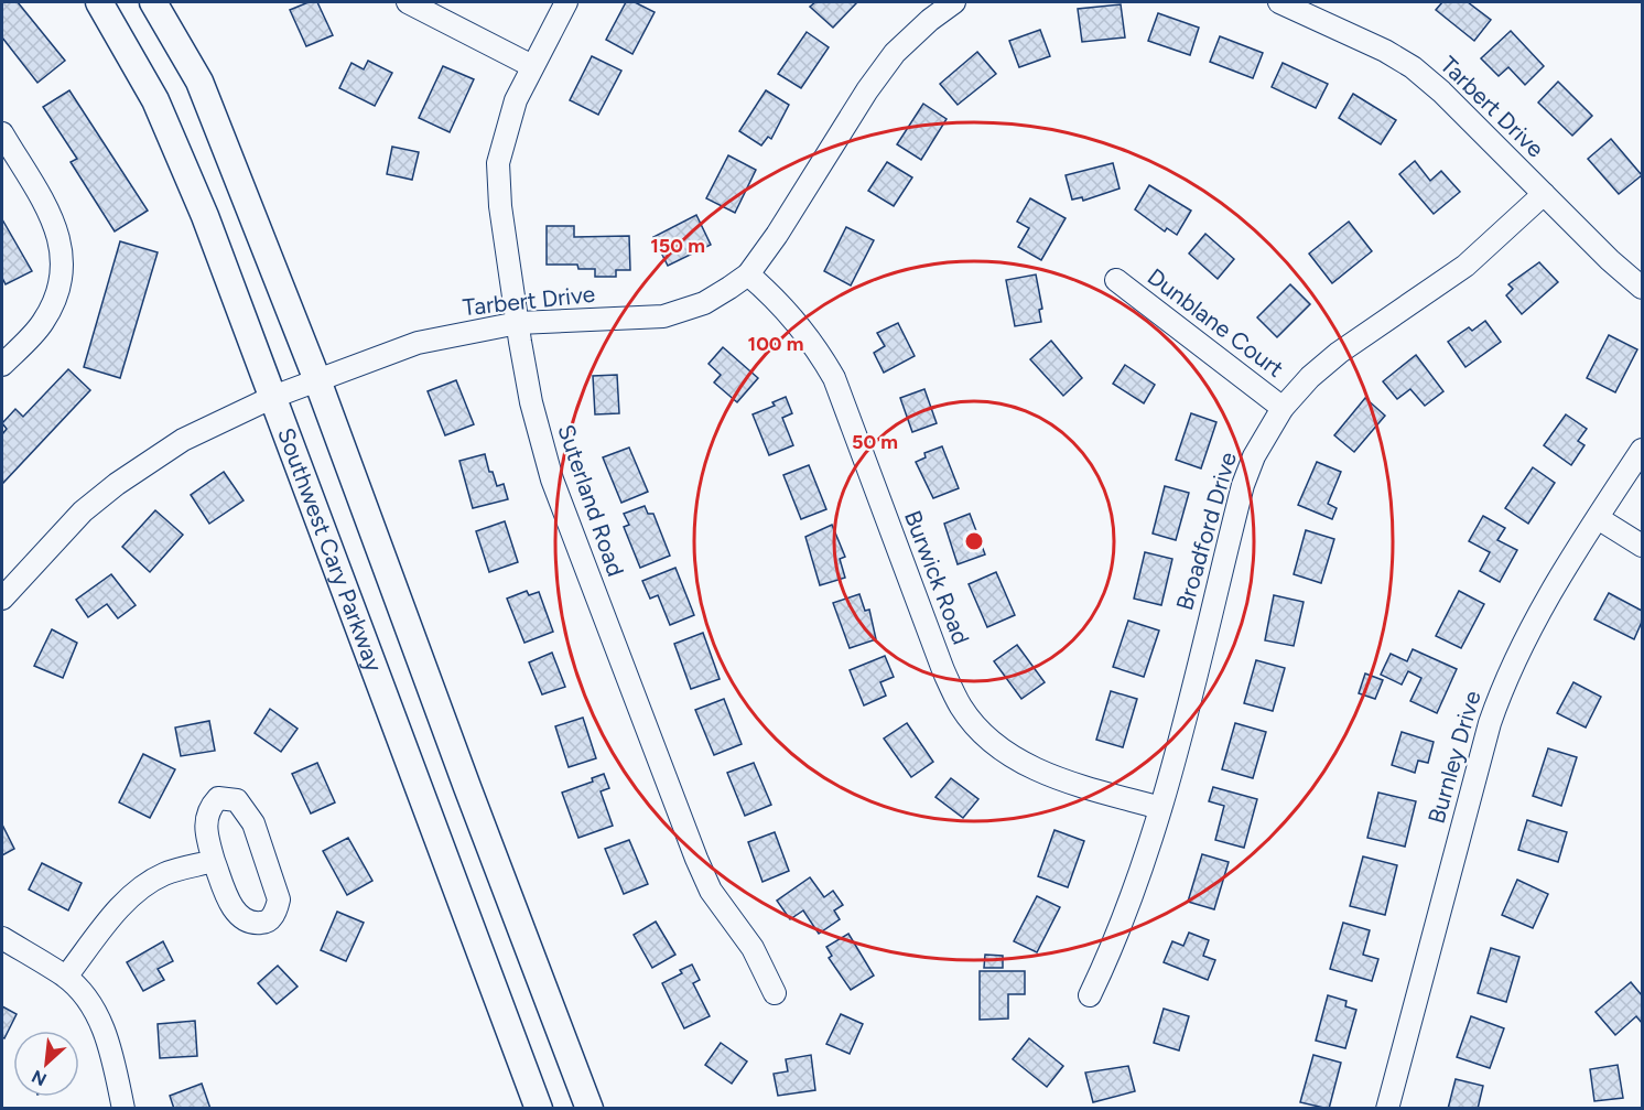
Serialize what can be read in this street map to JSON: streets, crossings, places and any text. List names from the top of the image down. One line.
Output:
{"streets":{"main road":["Southwest Cary Parkway"],"street":["Tarbert Drive","Dunblane Court","Suterland Road","Broadford Drive","Burwick Road","Burnley Drive"]},"crossings":[["Tarbert Drive","Suterland Road"],["Tarbert Drive","Broadford Drive"],["Tarbert Drive","Southwest Cary Parkway"],["Tarbert Drive","Burwick Road"],["Dunblane Court","Broadford Drive"],["Broadford Drive","Burwick Road"]],"north":"bottom left","rings":["150 m","100 m","50 m"]}
